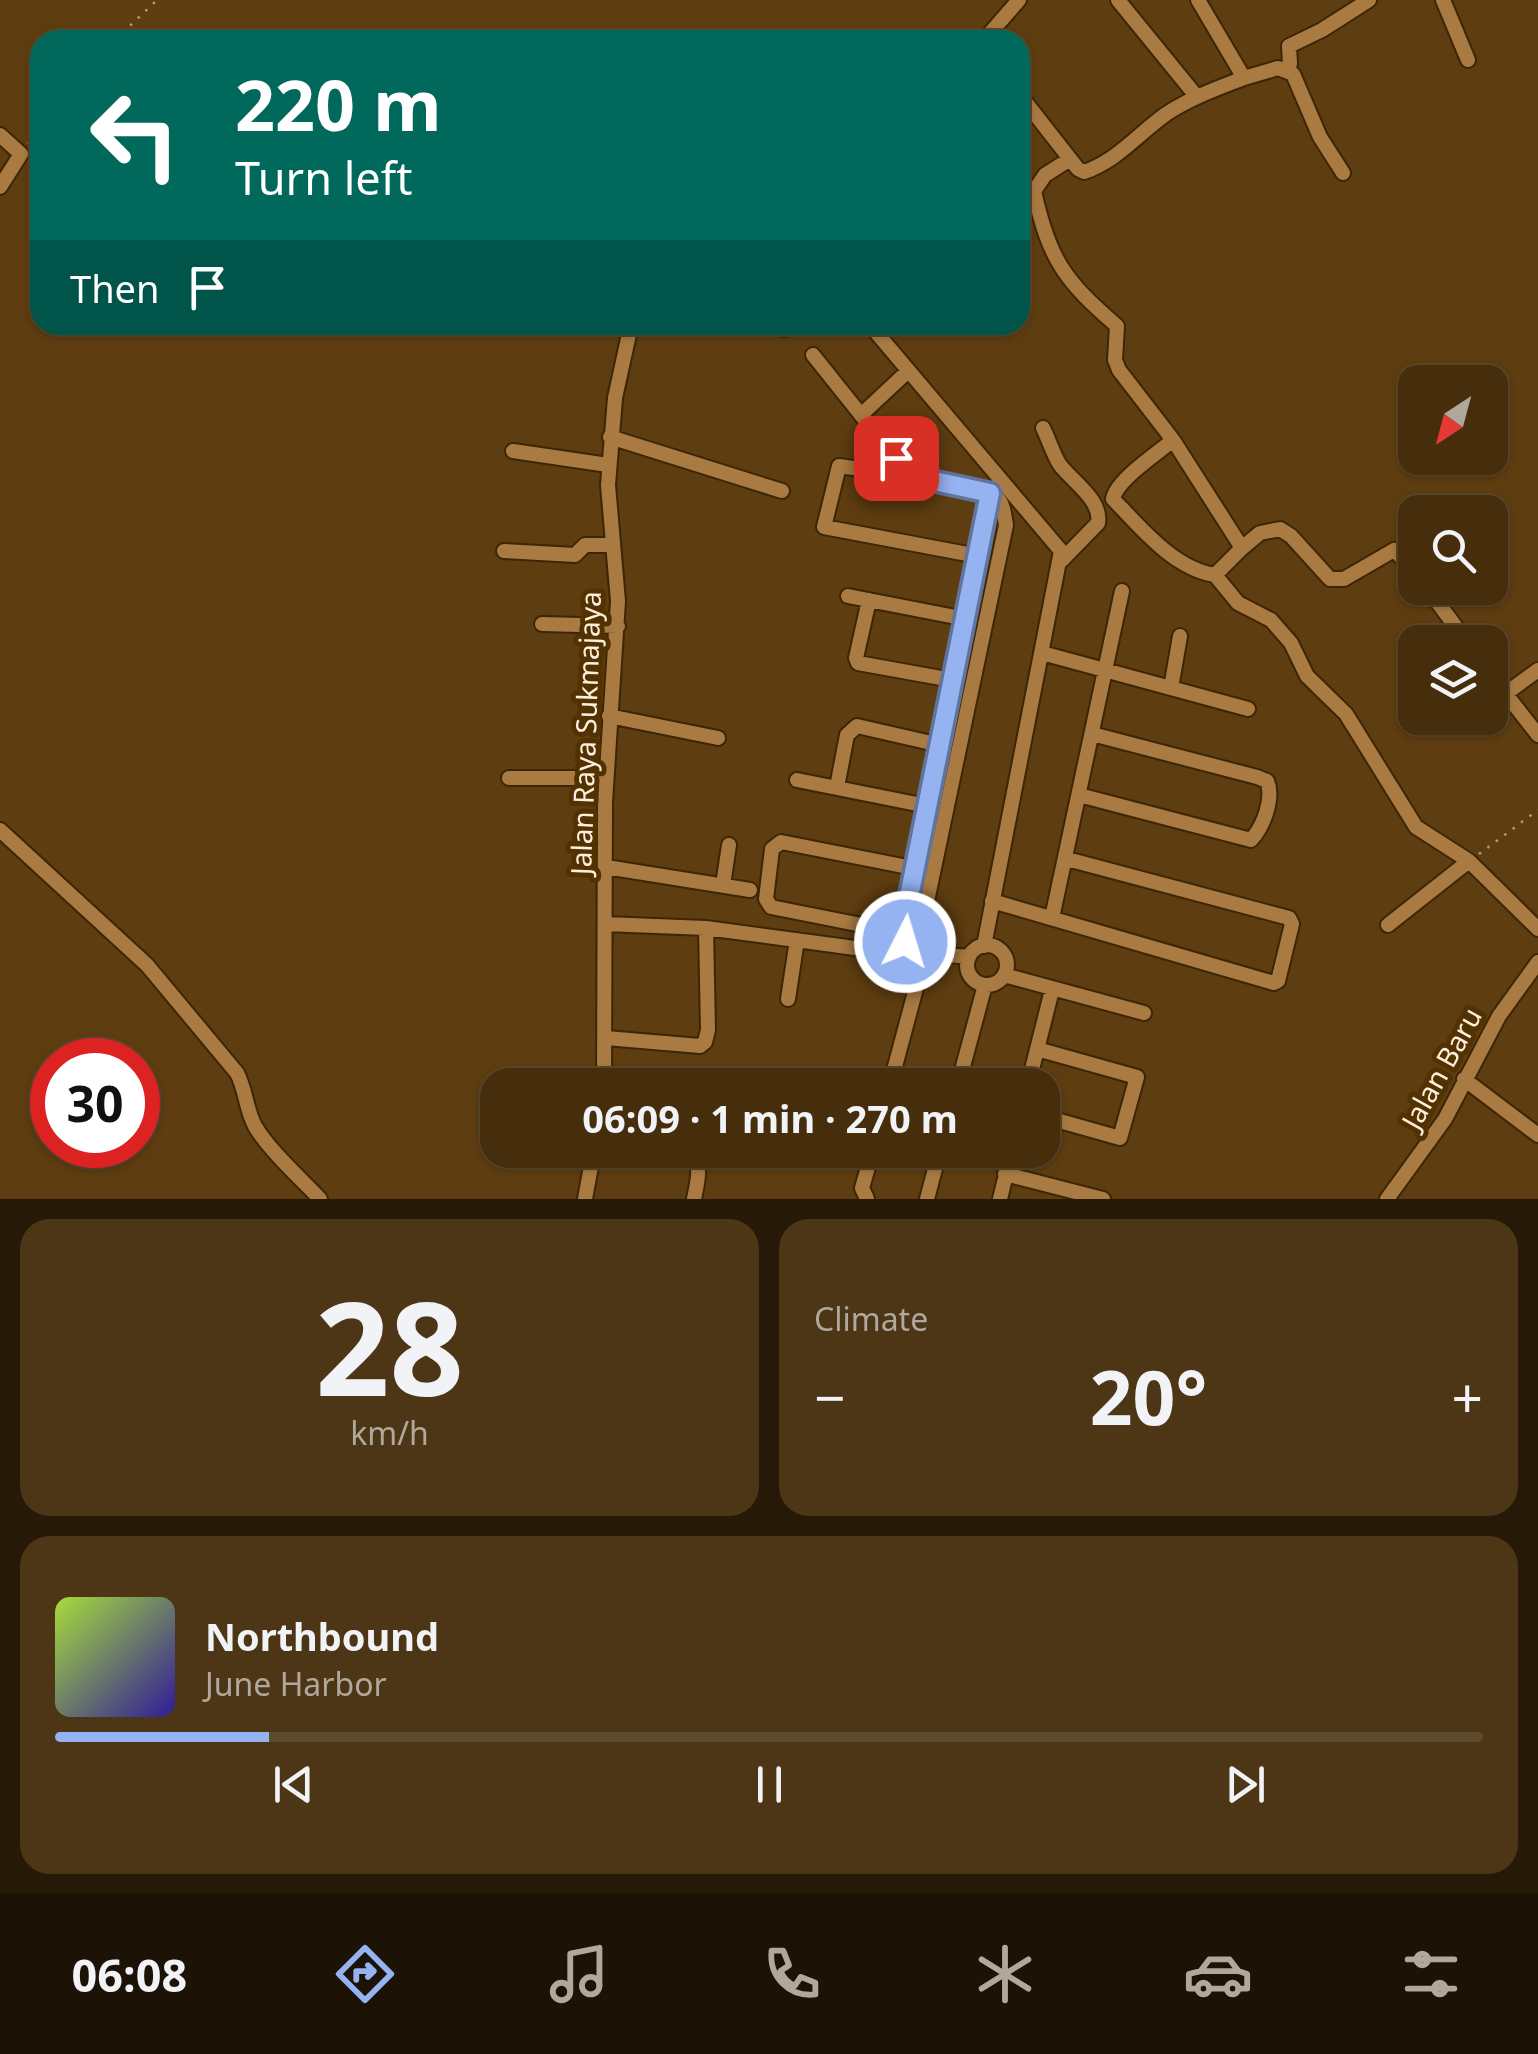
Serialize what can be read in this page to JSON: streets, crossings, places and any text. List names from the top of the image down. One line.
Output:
{"streets":{"street":["Jalan Raya Sukmajaya","Jalan Baru"]},"north":"bottom left","page":{"turn":["220 m","Turn left"],"then":"Then","limit":"30","trip":"06:09 · 1 min · 270 m","tile":[["28","km/h"],"Climate"],"heat":["−","20°","+"],"song":["Northbound","June Harbor"],"tabs":"06:08"}}
